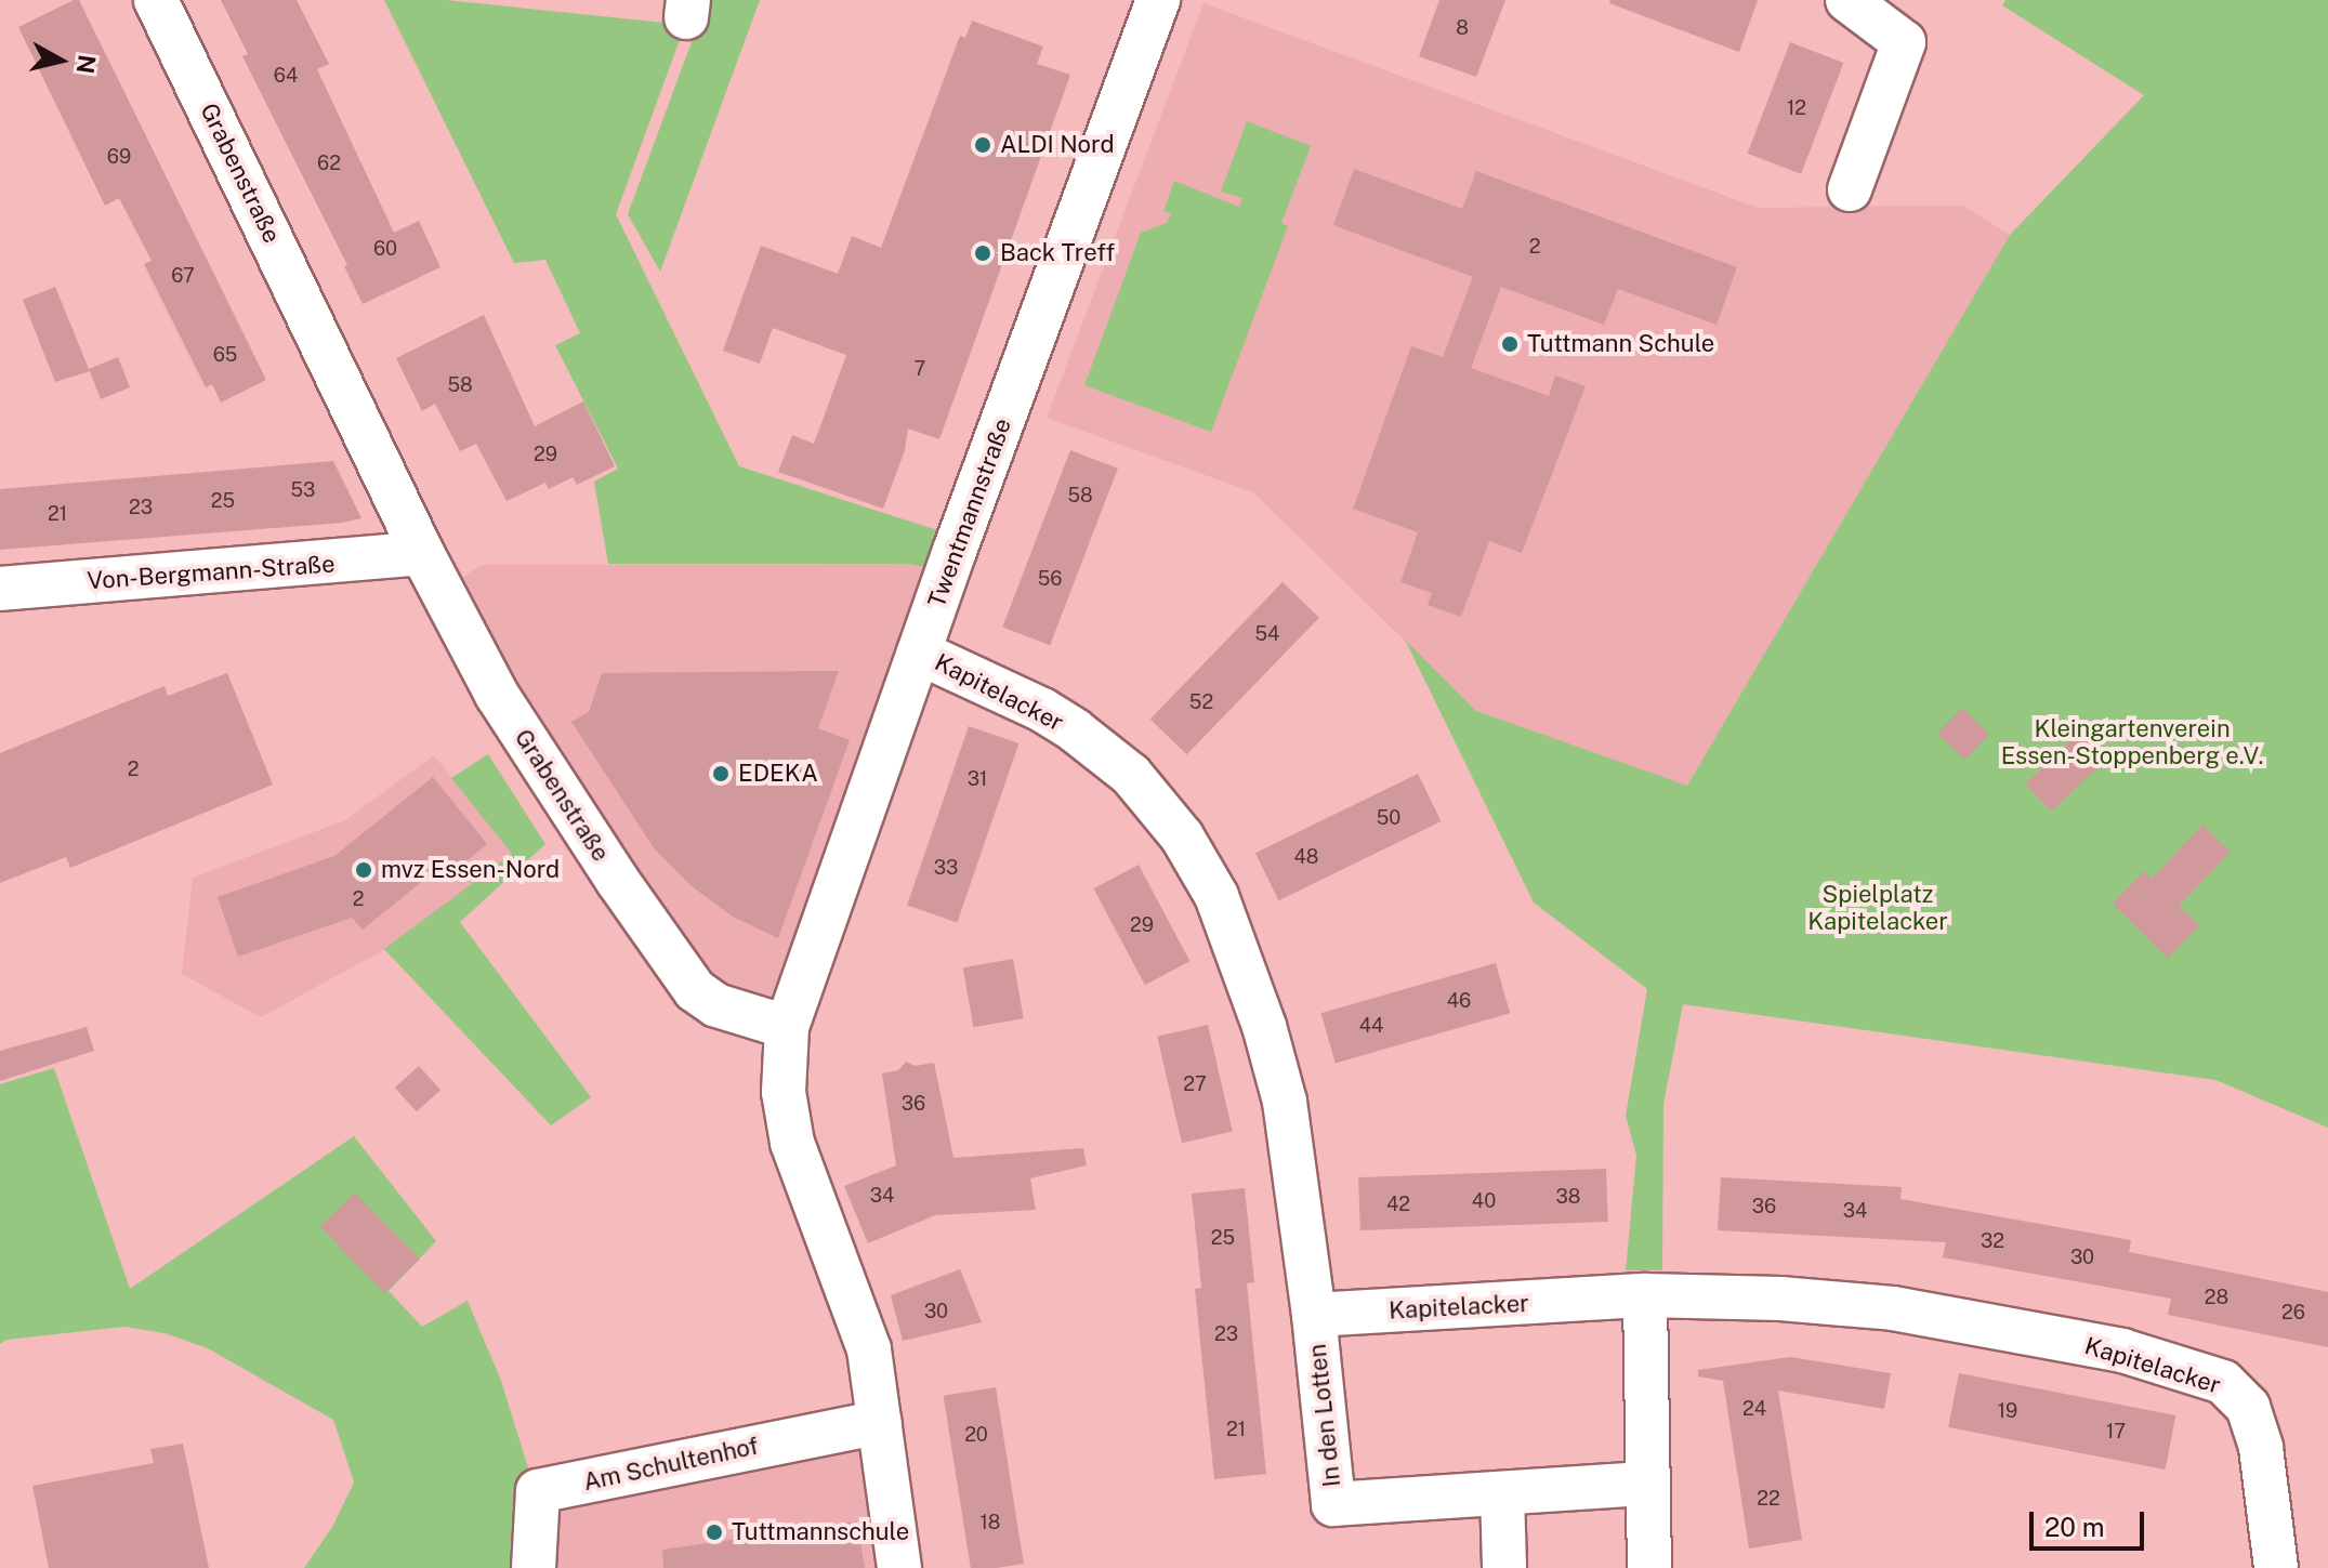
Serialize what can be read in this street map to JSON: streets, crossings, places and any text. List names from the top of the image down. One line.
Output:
{"streets":{"street":["Grabenstraße","Twentmannstraße","Von-Bergmann-Straße","Kapitelacker","In den Lotten","Am Schultenhof"]},"crossings":[["Grabenstraße","Twentmannstraße"],["Grabenstraße","Von-Bergmann-Straße"],["Twentmannstraße","Kapitelacker"],["Kapitelacker","In den Lotten"]],"parks":["Kleingartenverein Essen-Stoppenberg e.V.","Spielplatz Kapitelacker"],"places":["ALDI Nord","Back Treff","Tuttmann Schule","EDEKA","mvz Essen-Nord","Tuttmannschule"],"house_numbers":["8","64","12","69","62","2","60","67","65","7","58","29","53","58","25","23","21","56","54","52","2","31","50","48","33","2","29","46","44","27","36","34","38","40","42","36","34","25","32","30","28","30","26","23","24","19","21","17","20","22","18"],"scale_bar":"20 m","north":"right"}
